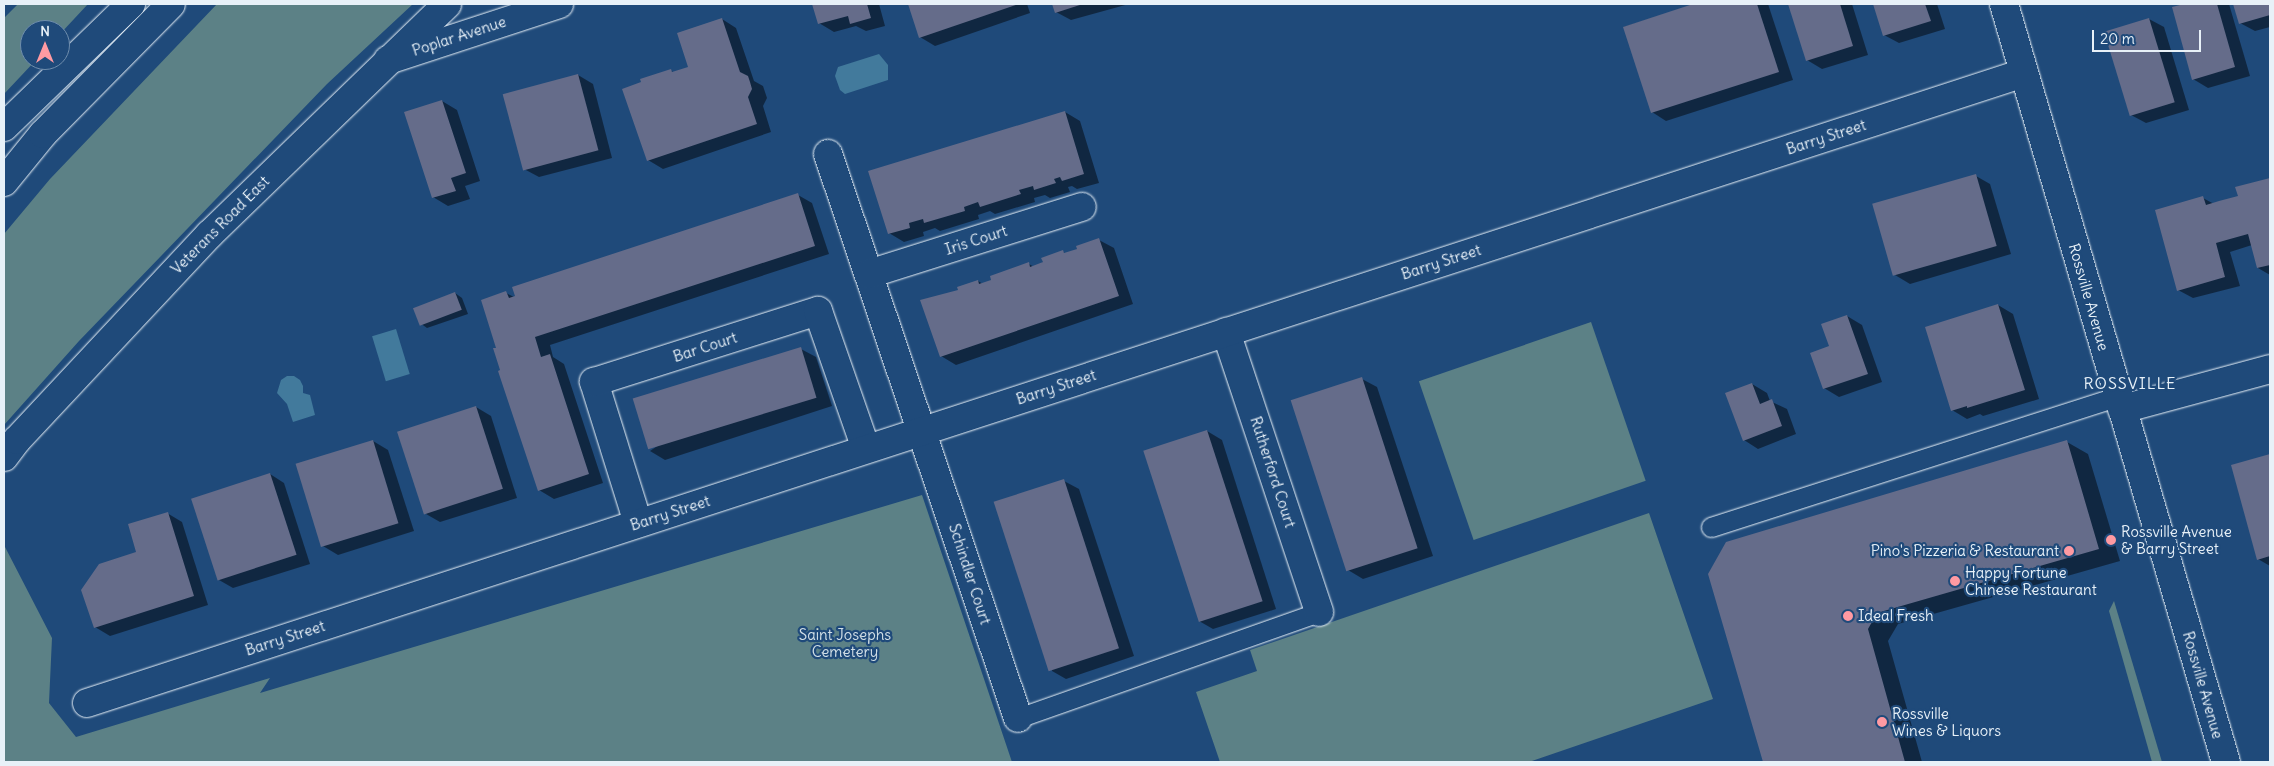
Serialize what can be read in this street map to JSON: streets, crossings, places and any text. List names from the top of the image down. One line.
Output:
{"streets":{"main road":["Poplar Avenue","Barry Street","Veterans Road East","Iris Court","Rossville Avenue","Bar Court","Rutherford Court","Schindler Court"]},"crossings":[["Poplar Avenue","Veterans Road East"],["Barry Street","Rossville Avenue"],["Barry Street","Bar Court"],["Barry Street","Rutherford Court"],["Barry Street","Schindler Court"]],"districts":["ROSSVILLE"],"parks":["Saint Josephs Cemetery"],"places":["Rossville Avenue & Barry Street","Pino's Pizzeria & Restaurant","Happy Fortune Chinese Restaurant","Ideal Fresh","Rossville Wines & Liquors"],"scale_bar":"20 m","north":"top"}
